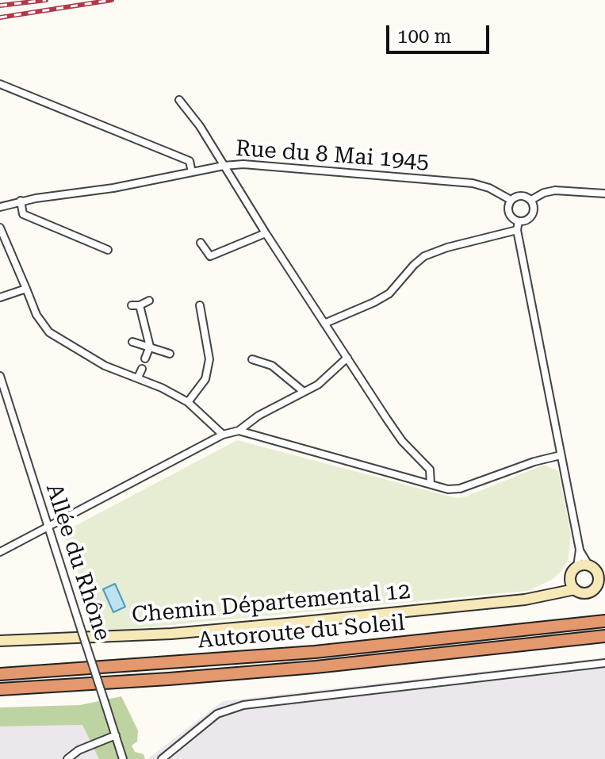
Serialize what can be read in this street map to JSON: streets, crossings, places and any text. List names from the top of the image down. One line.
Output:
{"streets":{"highway":["Autoroute du Soleil"],"main road":["Chemin Départemental 12"],"street":["Rue du 8 Mai 1945","Allée du Rhône"]},"scale_bar":"100 m"}
